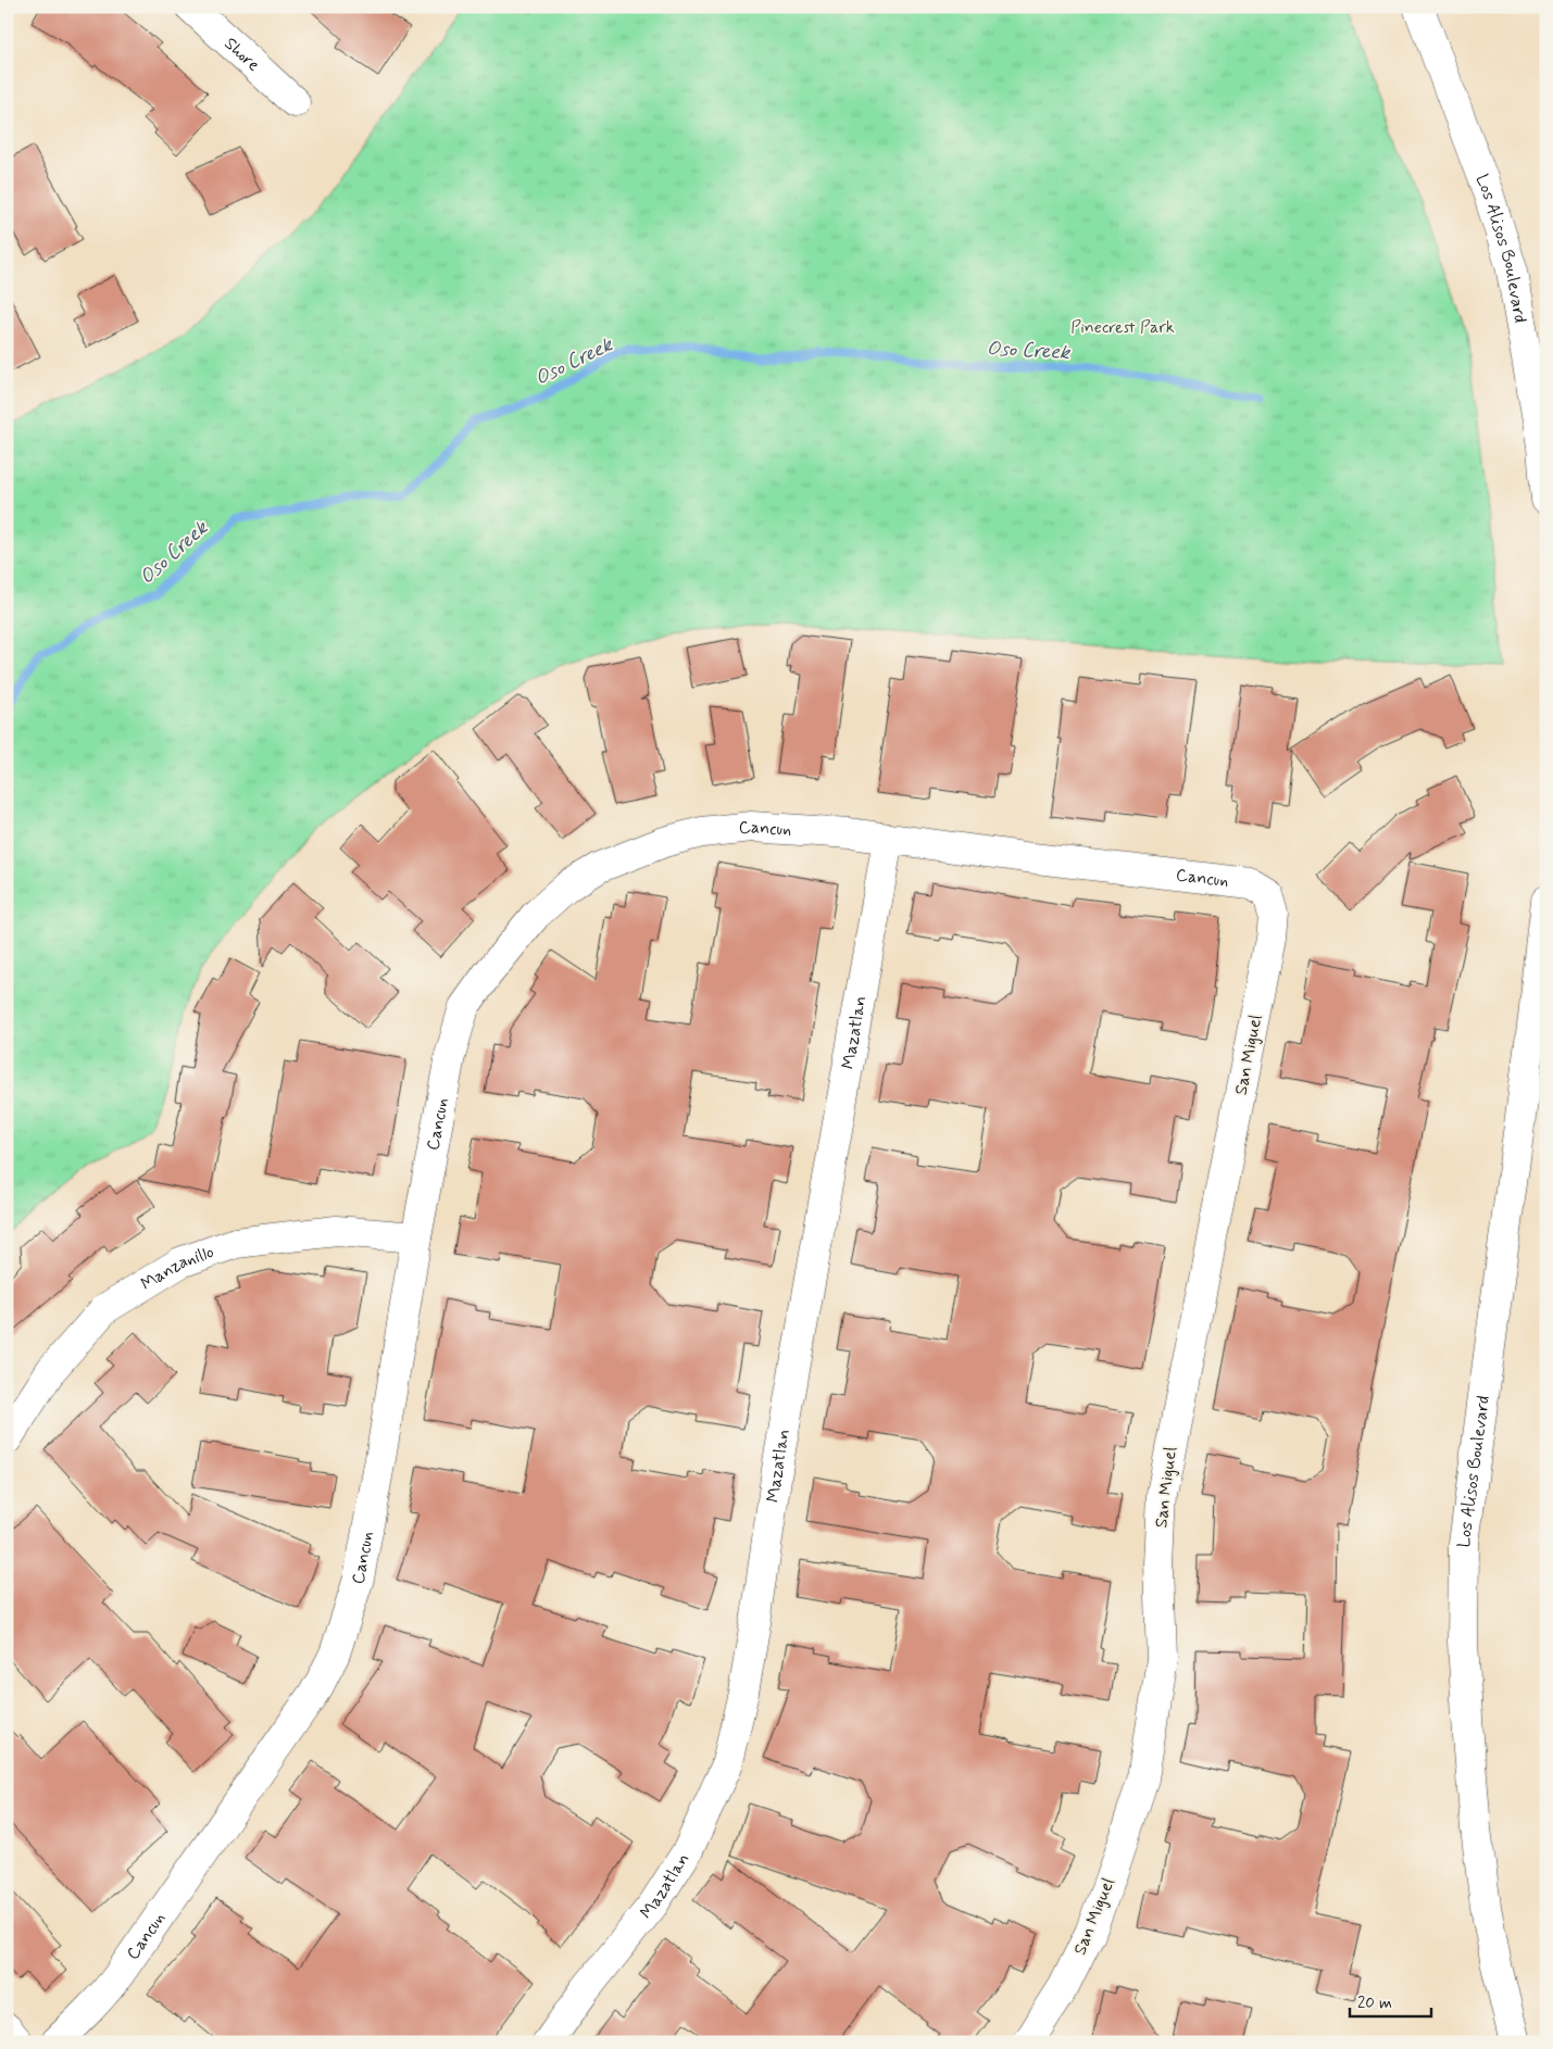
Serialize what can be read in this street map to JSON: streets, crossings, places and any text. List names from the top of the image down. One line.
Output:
{"streets":{"street":["Shore","Los Alisos Boulevard","Cancun","Mazatlan","San Miguel","Manzanillo"]},"crossings":[["Cancun","Mazatlan"],["Cancun","San Miguel"],["Cancun","Manzanillo"]],"water":["Oso Creek"],"parks":["Pinecrest Park"],"scale_bar":"20 m"}
